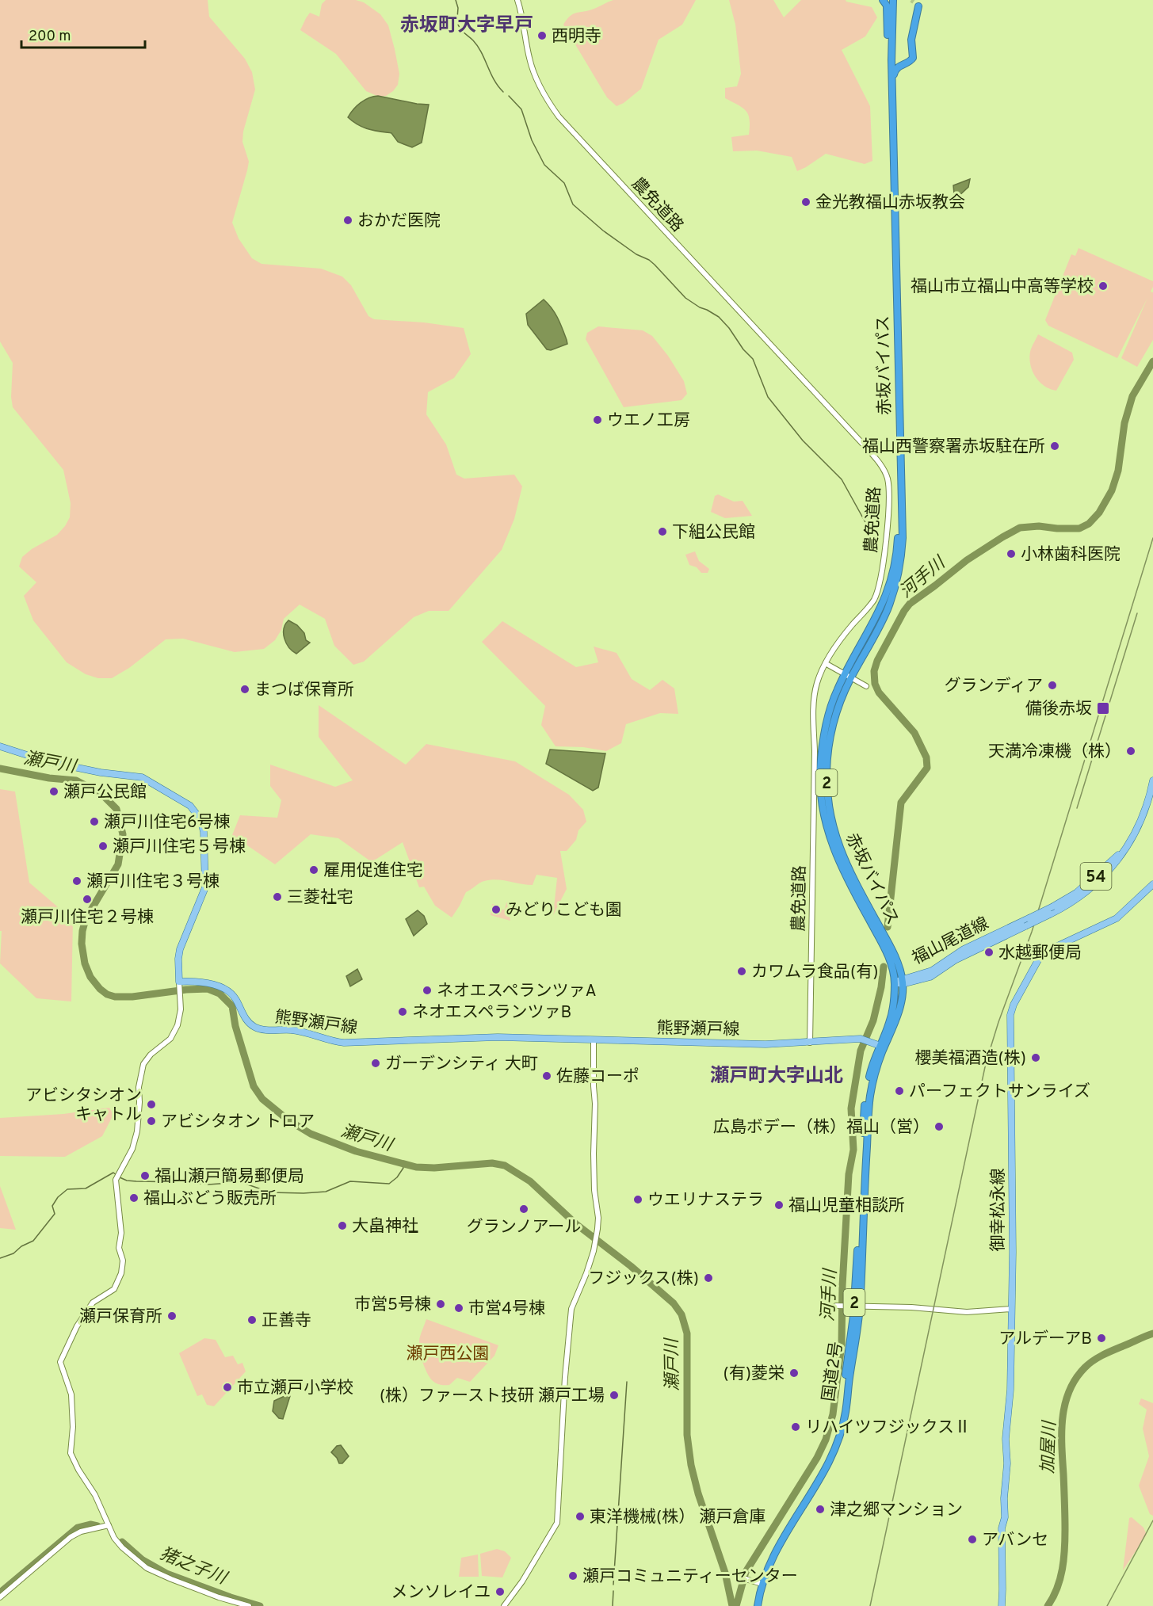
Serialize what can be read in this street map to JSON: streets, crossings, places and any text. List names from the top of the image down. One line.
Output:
{"streets":{"highway":["赤坂バイパス","2","国道2号"],"main road":["54","福山尾道線","熊野瀬戸線","御幸松永線"],"street":["農免道路"]},"crossings":[["農免道路","熊野瀬戸線"],["赤坂バイパス","福山尾道線"],["赤坂バイパス","国道2号"],["福山尾道線","国道2号"],["熊野瀬戸線","国道2号"]],"districts":["赤坂町大字早戸","瀬戸町大字山北"],"water":["河手川","瀬戸川","加屋川","猪之子川"],"parks":["瀬戸西公園"],"places":{"other":["西明寺","金光教福山赤坂教会","おかだ医院","福山市立福山中高等学校","ウエノ工房","福山西警察署赤坂駐在所","下組公民館","小林歯科医院","グランディア","まつば保育所","天満冷凍機（株）","瀬戸公民館","瀬戸川住宅6号棟","瀬戸川住宅５号棟","雇用促進住宅","瀬戸川住宅３号棟","三菱社宅","瀬戸川住宅２号棟","みどりこども園","水越郵便局","カワムラ食品(有)","ネオエスペランツァA","ネオエスペランツァB","櫻美福酒造(株)","ガーデンシティ 大町","佐藤コーポ","パーフェクトサンライズ","アビシタシオン キャトル","アビシタオン トロア","広島ボデー（株）福山（営）","福山瀬戸簡易郵便局","福山ぶどう販売所","ウエリナステラ","福山児童相談所","グランノアール","大畠神社","フジックス(株)","市営5号棟","市営4号棟","瀬戸保育所","正善寺","アルデーアB","(有)菱栄","市立瀬戸小学校","(株）ファースト技研 瀬戸工場","リハイツフジックスⅡ","津之郷マンション","東洋機械(株） 瀬戸倉庫","アバンセ","瀬戸コミュニティーセンター","メンソレイユ"],"transit":["備後赤坂"]},"scale_bar":"200 m"}
